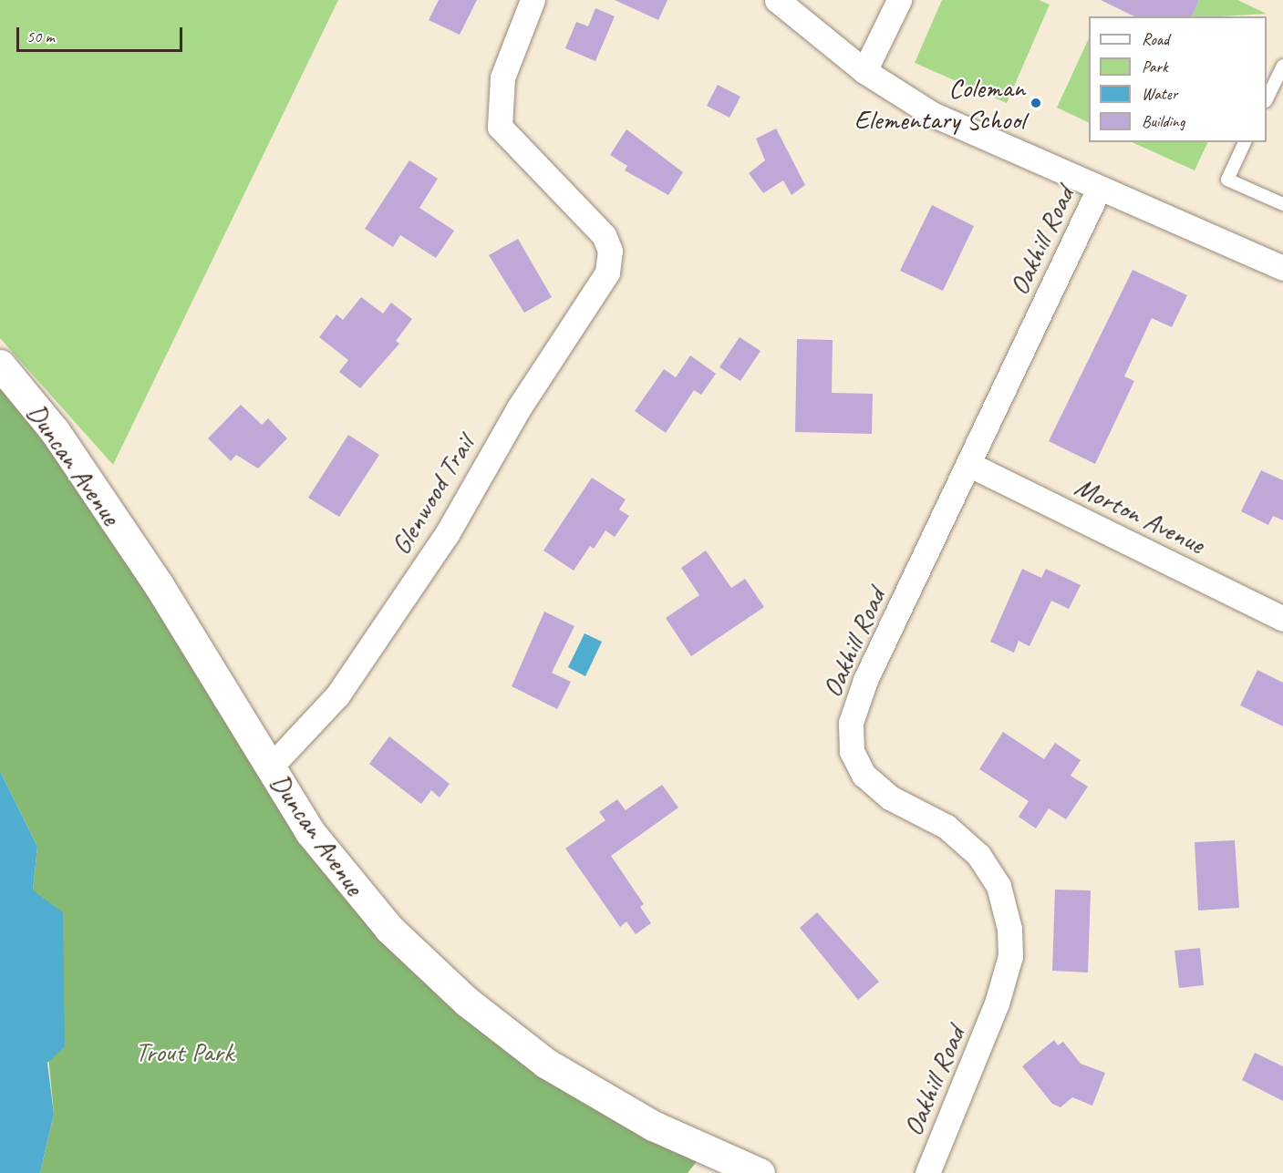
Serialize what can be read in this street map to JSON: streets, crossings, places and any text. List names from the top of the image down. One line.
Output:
{"streets":{"street":["Oakhill Road","Duncan Avenue","Glenwood Trail","Morton Avenue"]},"crossings":[["Oakhill Road","Morton Avenue"],["Duncan Avenue","Glenwood Trail"]],"parks":["Trout Park"],"places":["Coleman Elementary School"],"legend":["Road","Park","Water","Building"],"scale_bar":"50 m"}
